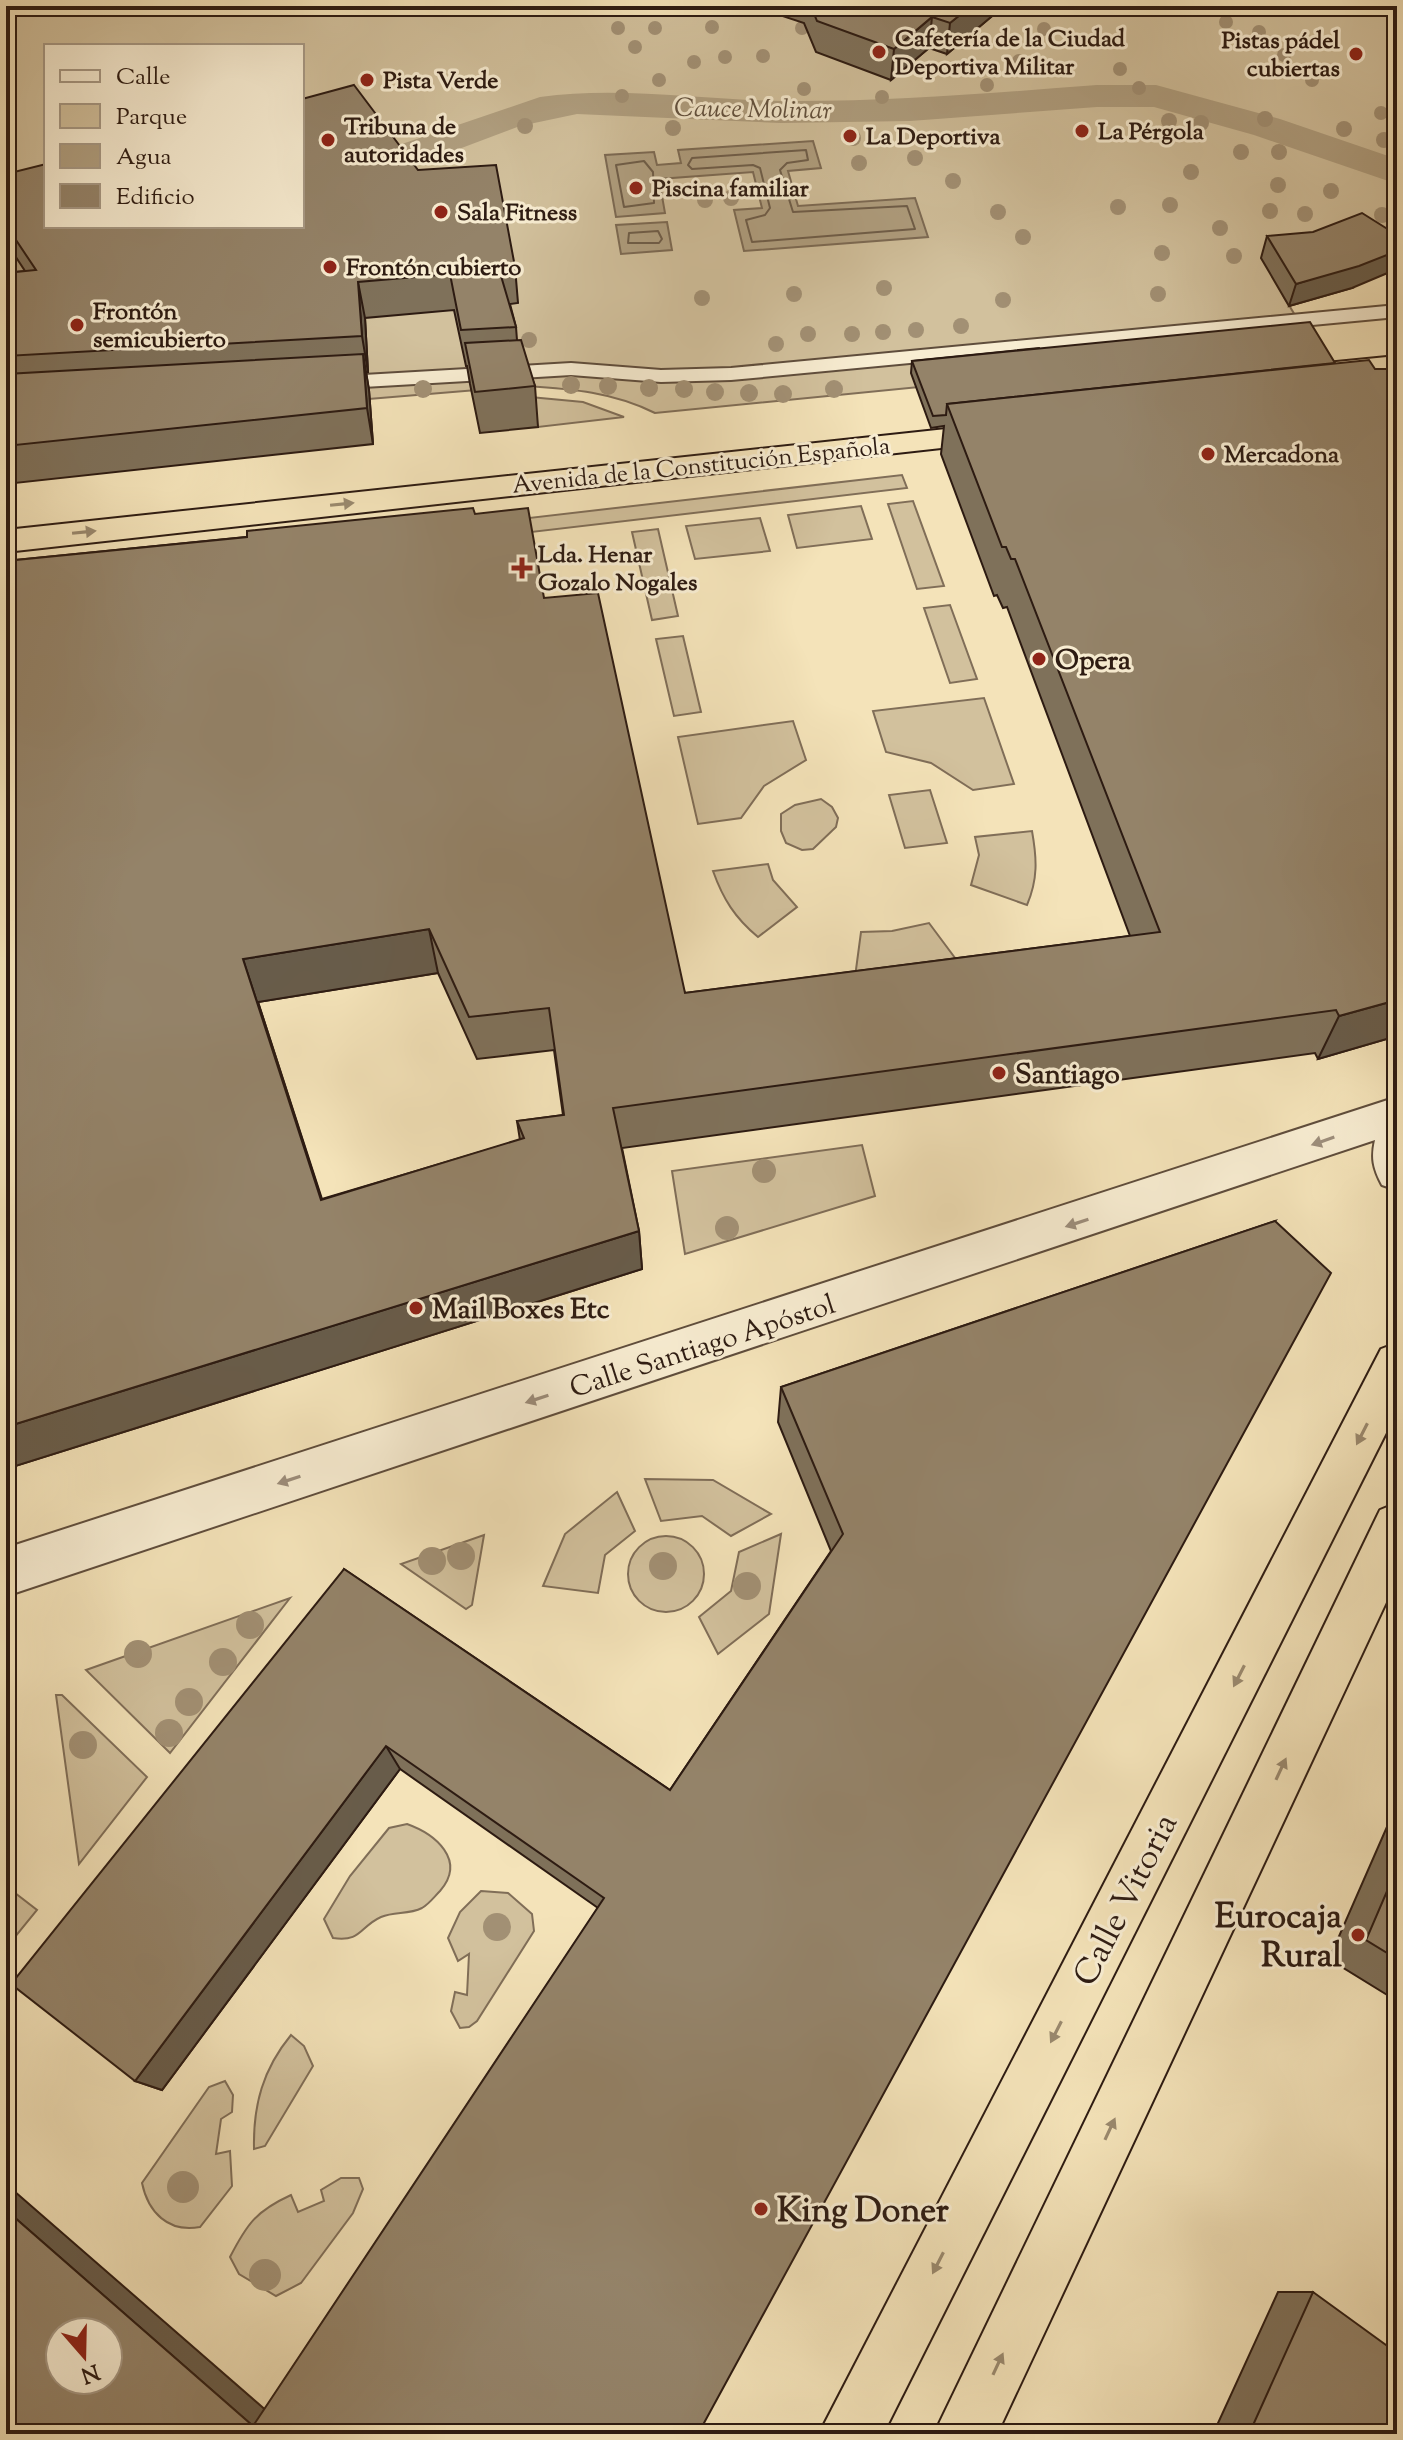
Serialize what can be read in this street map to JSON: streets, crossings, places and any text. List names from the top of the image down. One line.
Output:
{"streets":{"highway":["Avenida de la Constitución Española","Calle Vitoria"],"street":["Calle Santiago Apóstol"]},"one_way":["Calle Santiago Apóstol"],"water":["Cauce Molinar"],"places":{"other":["Cafetería de la Ciudad Deportiva Militar","Pistas pádel cubiertas","Pista Verde","La Pérgola","La Deportiva","Tribuna de autoridades","Piscina familiar","Sala Fitness","Frontón cubierto","Frontón semicubierto","Mercadona","Opera","Santiago","Mail Boxes Etc","Eurocaja Rural","King Doner"],"health":["Lda. Henar Gozalo Nogales"]},"legend":["Calle","Parque","Agua","Edificio"],"north":"bottom"}
